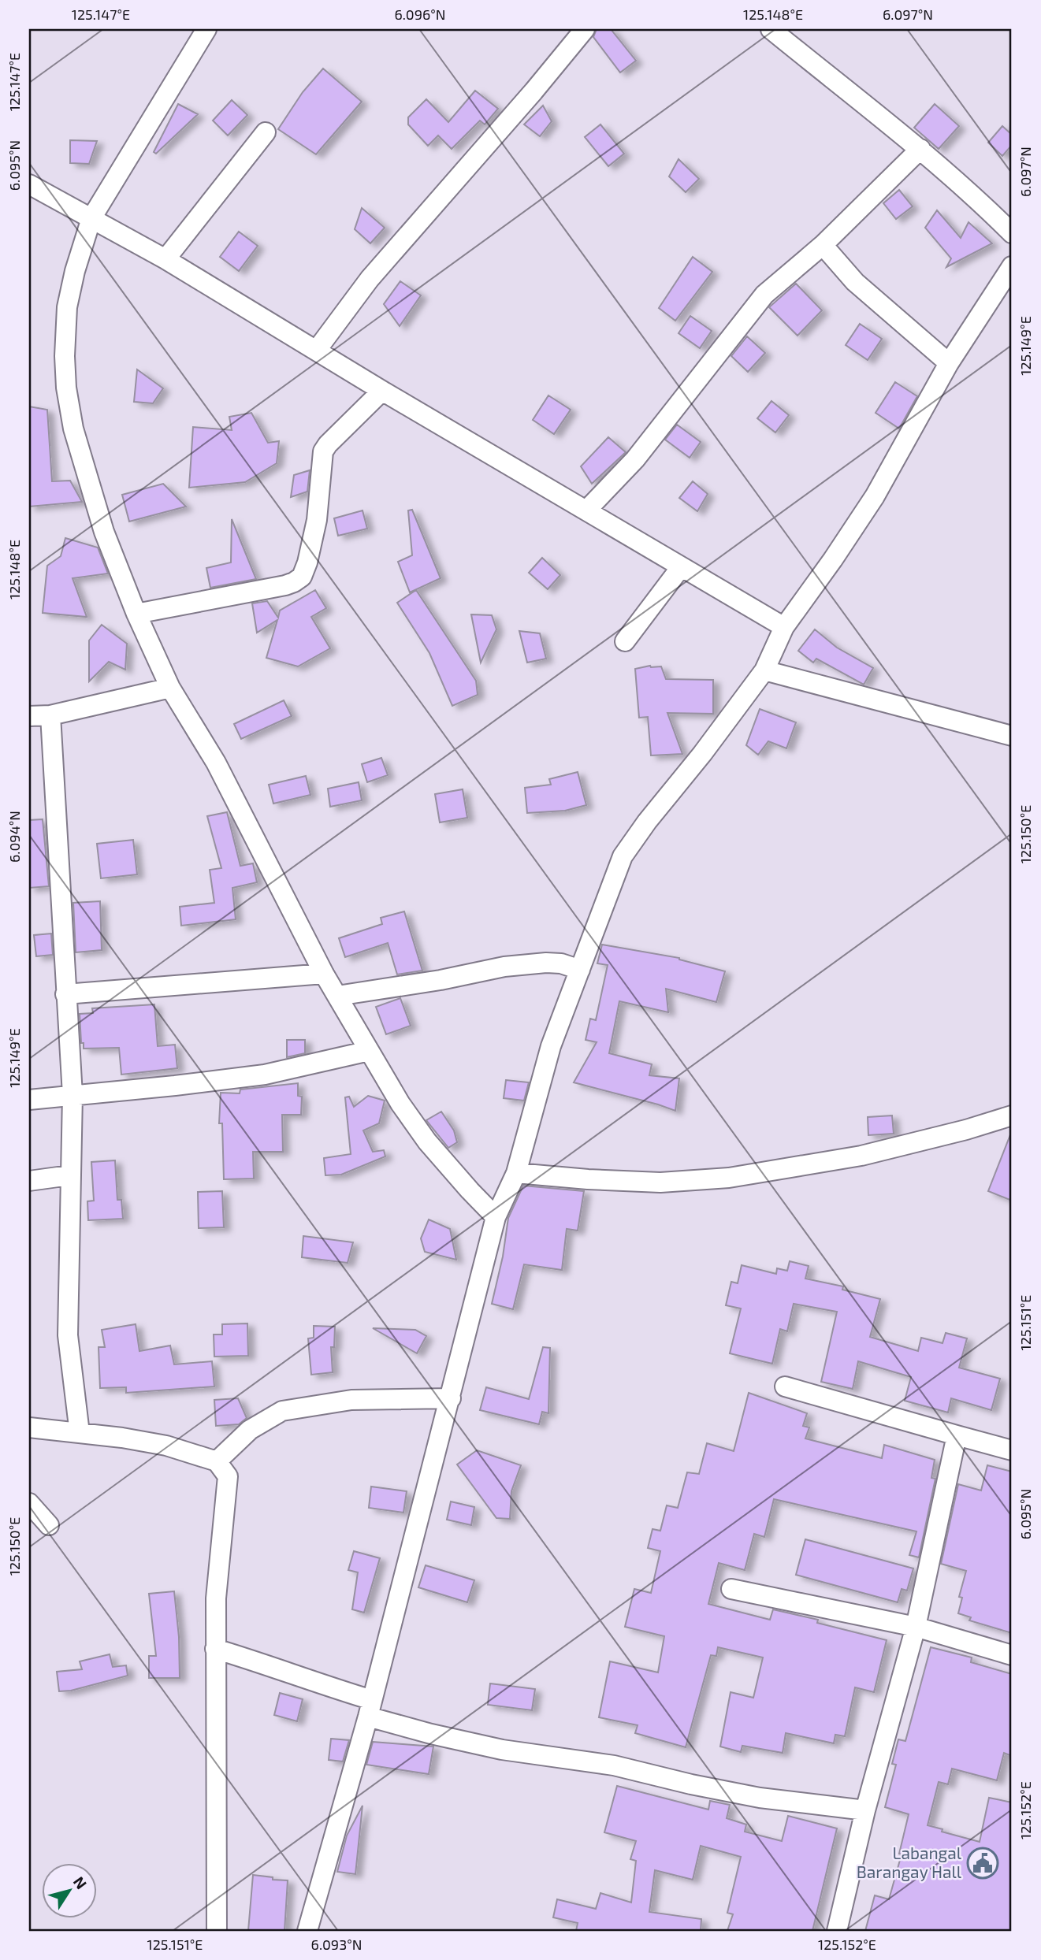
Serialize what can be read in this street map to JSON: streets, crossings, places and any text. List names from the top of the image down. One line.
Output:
{"places":{"public building":["Labangal Barangay Hall"]},"north":"top right","coordinates":["125.147°E","6.096°N","125.148°E","6.097°N","6.095°N","125.149°E","125.150°E","6.094°N","125.151°E","125.152°E","6.093°N"]}
